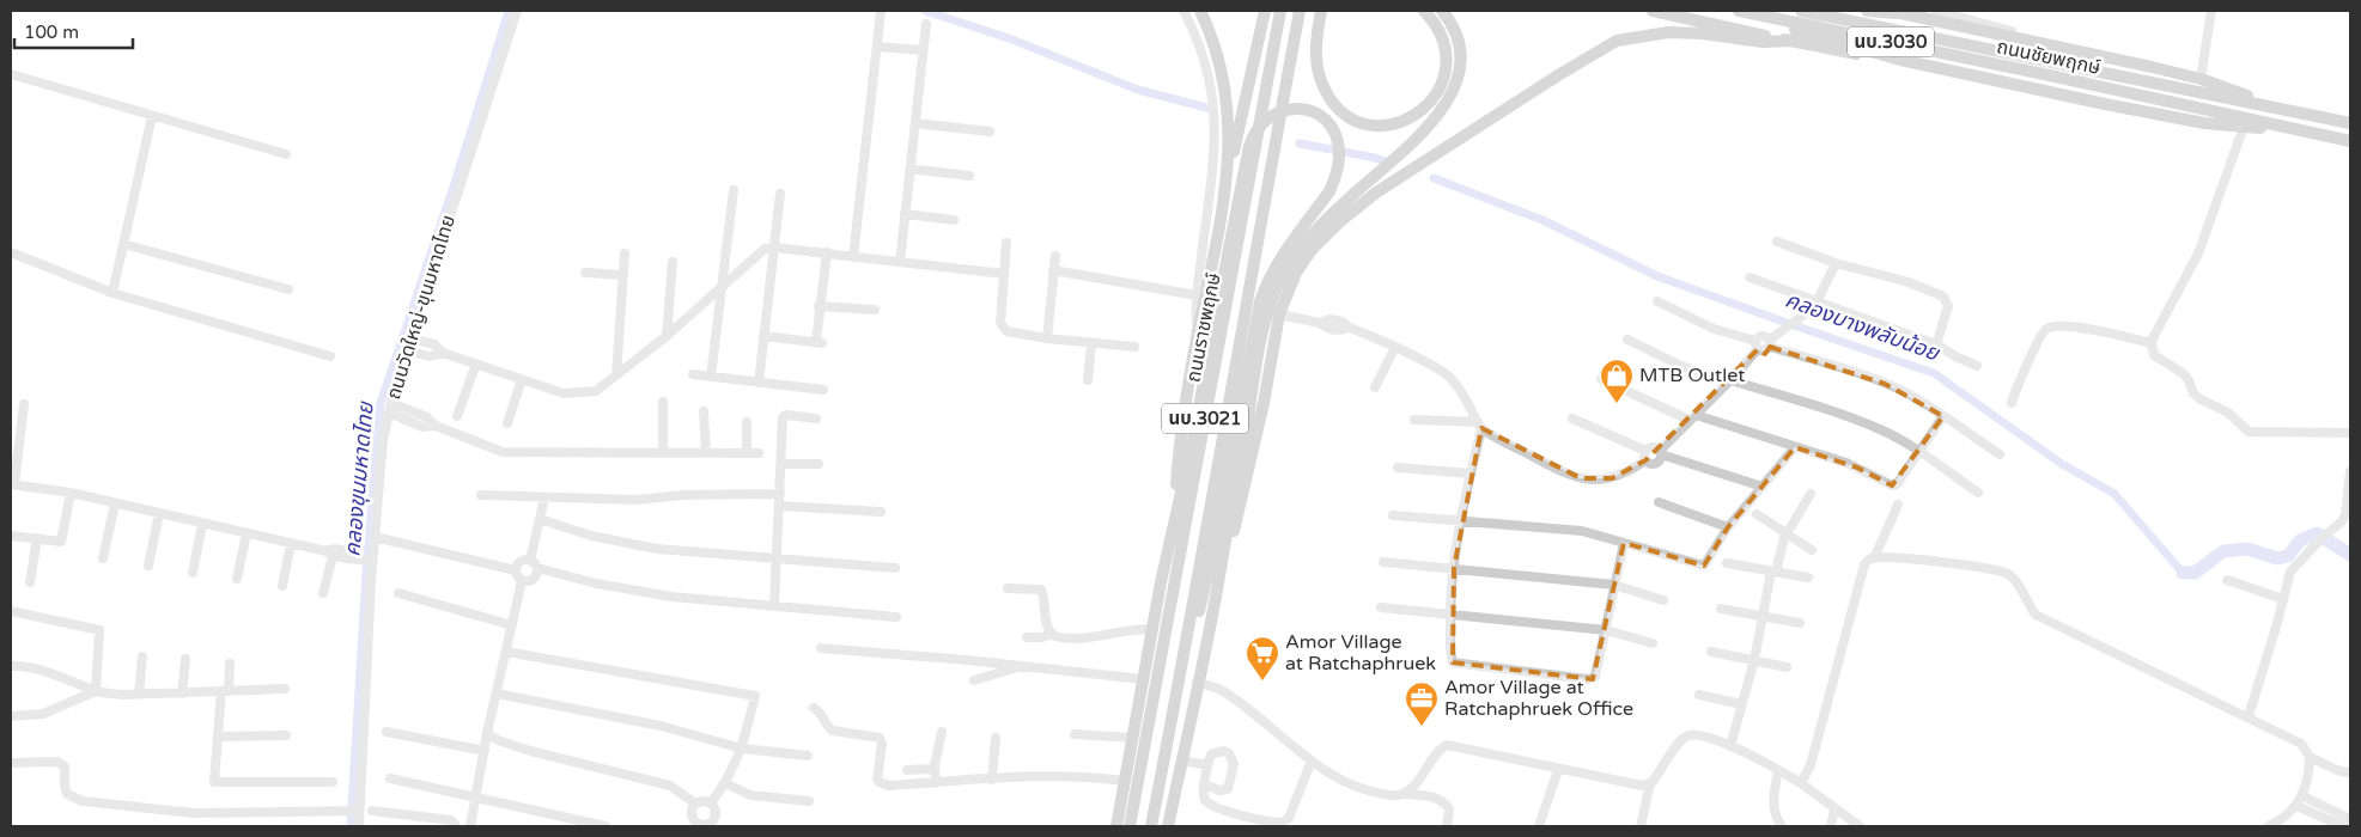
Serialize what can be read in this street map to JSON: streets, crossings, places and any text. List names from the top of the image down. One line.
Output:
{"streets":{"main road":["นบ.3030","ถนนชัยพฤกษ์","ถนนราชพฤกษ์","นบ.3021"],"street":["ถนนวัดใหญ่-ขุนมหาดไทย"]},"water":["คลองบางพลับน้อย","คลองขุนมหาดไทย"],"places":{"shop":["MTB Outlet"],"supermarket":["Amor Village at Ratchaphruek"],"office":["Amor Village at Ratchaphruek Office"]},"scale_bar":"100 m"}
